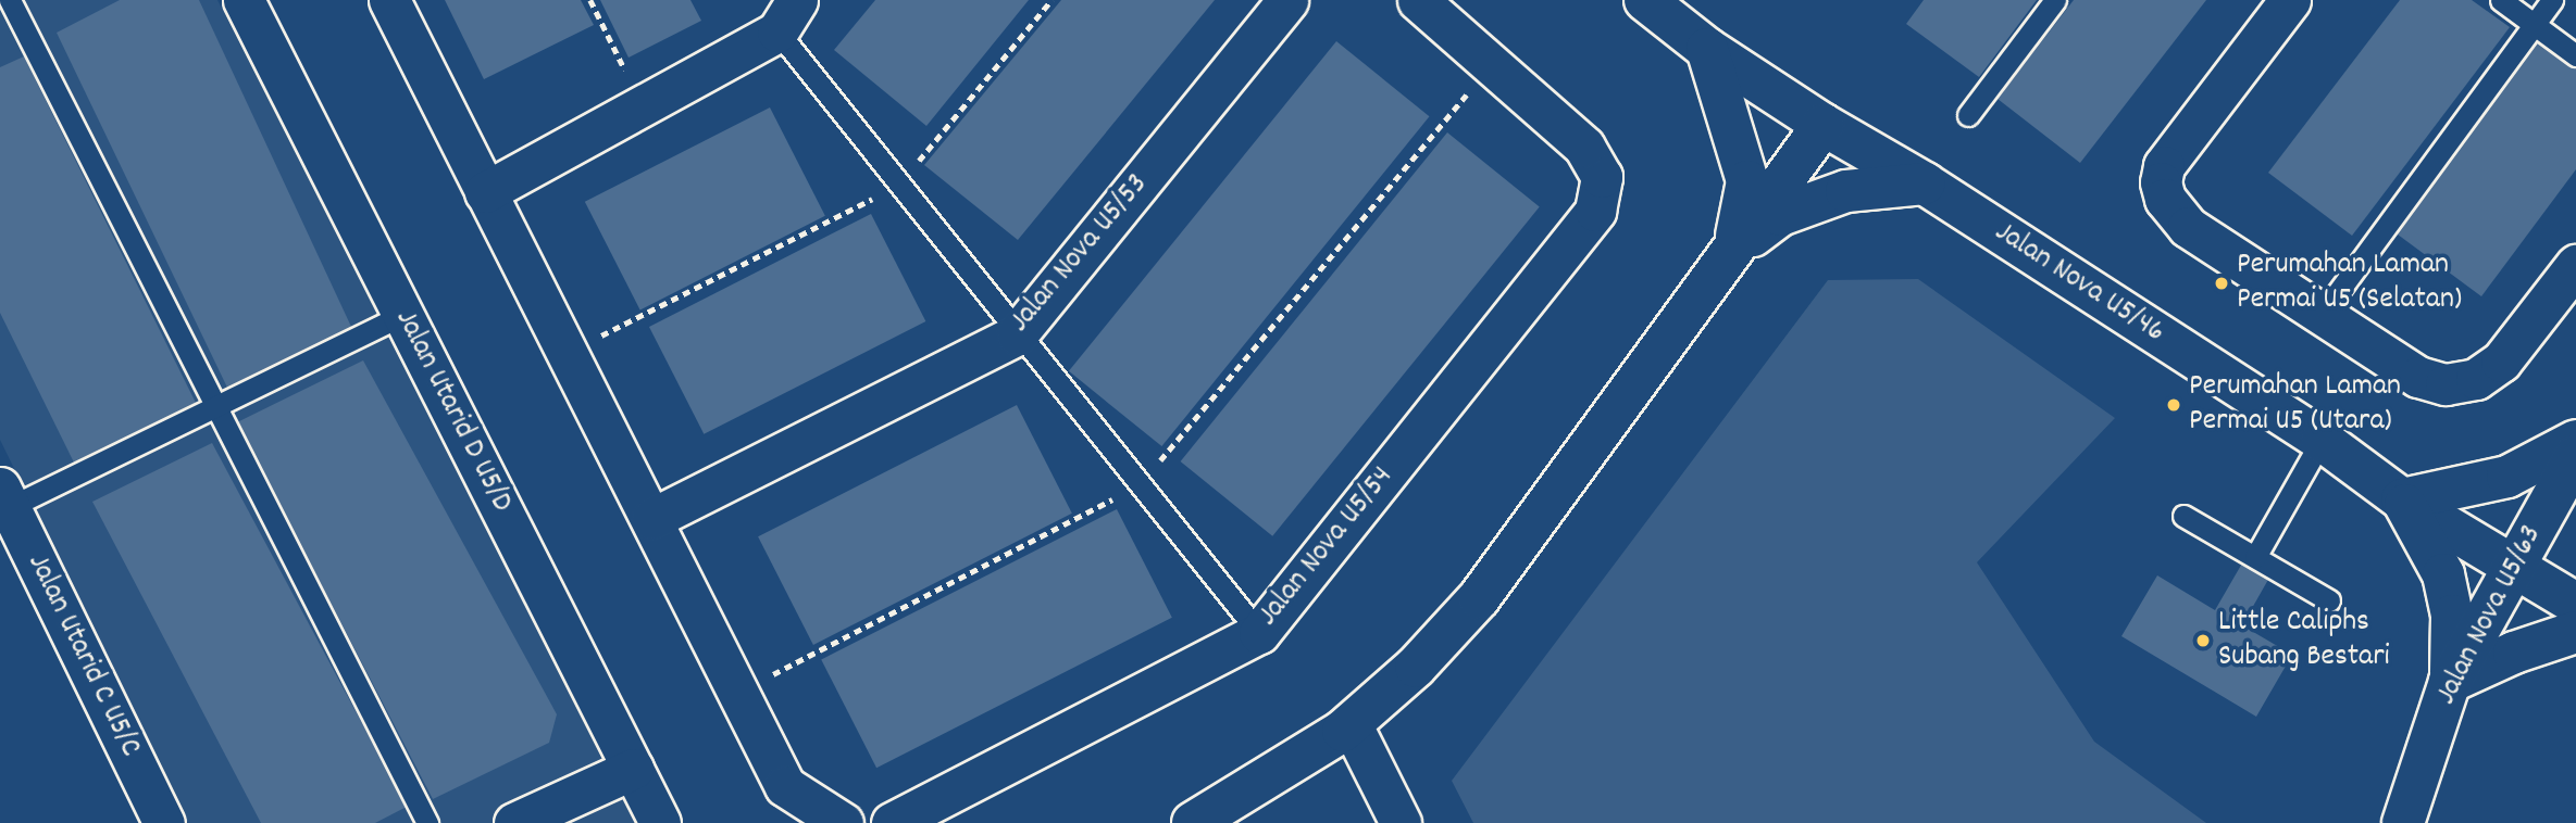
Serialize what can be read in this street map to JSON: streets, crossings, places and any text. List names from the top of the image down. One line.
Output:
{"streets":{"street":["Jalan Nova U5/53","Jalan Nova U5/46","Jalan Utarid D U5/D","Jalan Nova U5/54","Jalan Nova U5/63","Jalan Utarid C U5/C"]},"crossings":[["Jalan Nova U5/46","Jalan Nova U5/63"]],"places":["Perumahan Laman Permai U5 (Selatan)","Perumahan Laman Permai U5 (Utara)","Little Caliphs Subang Bestari"]}
